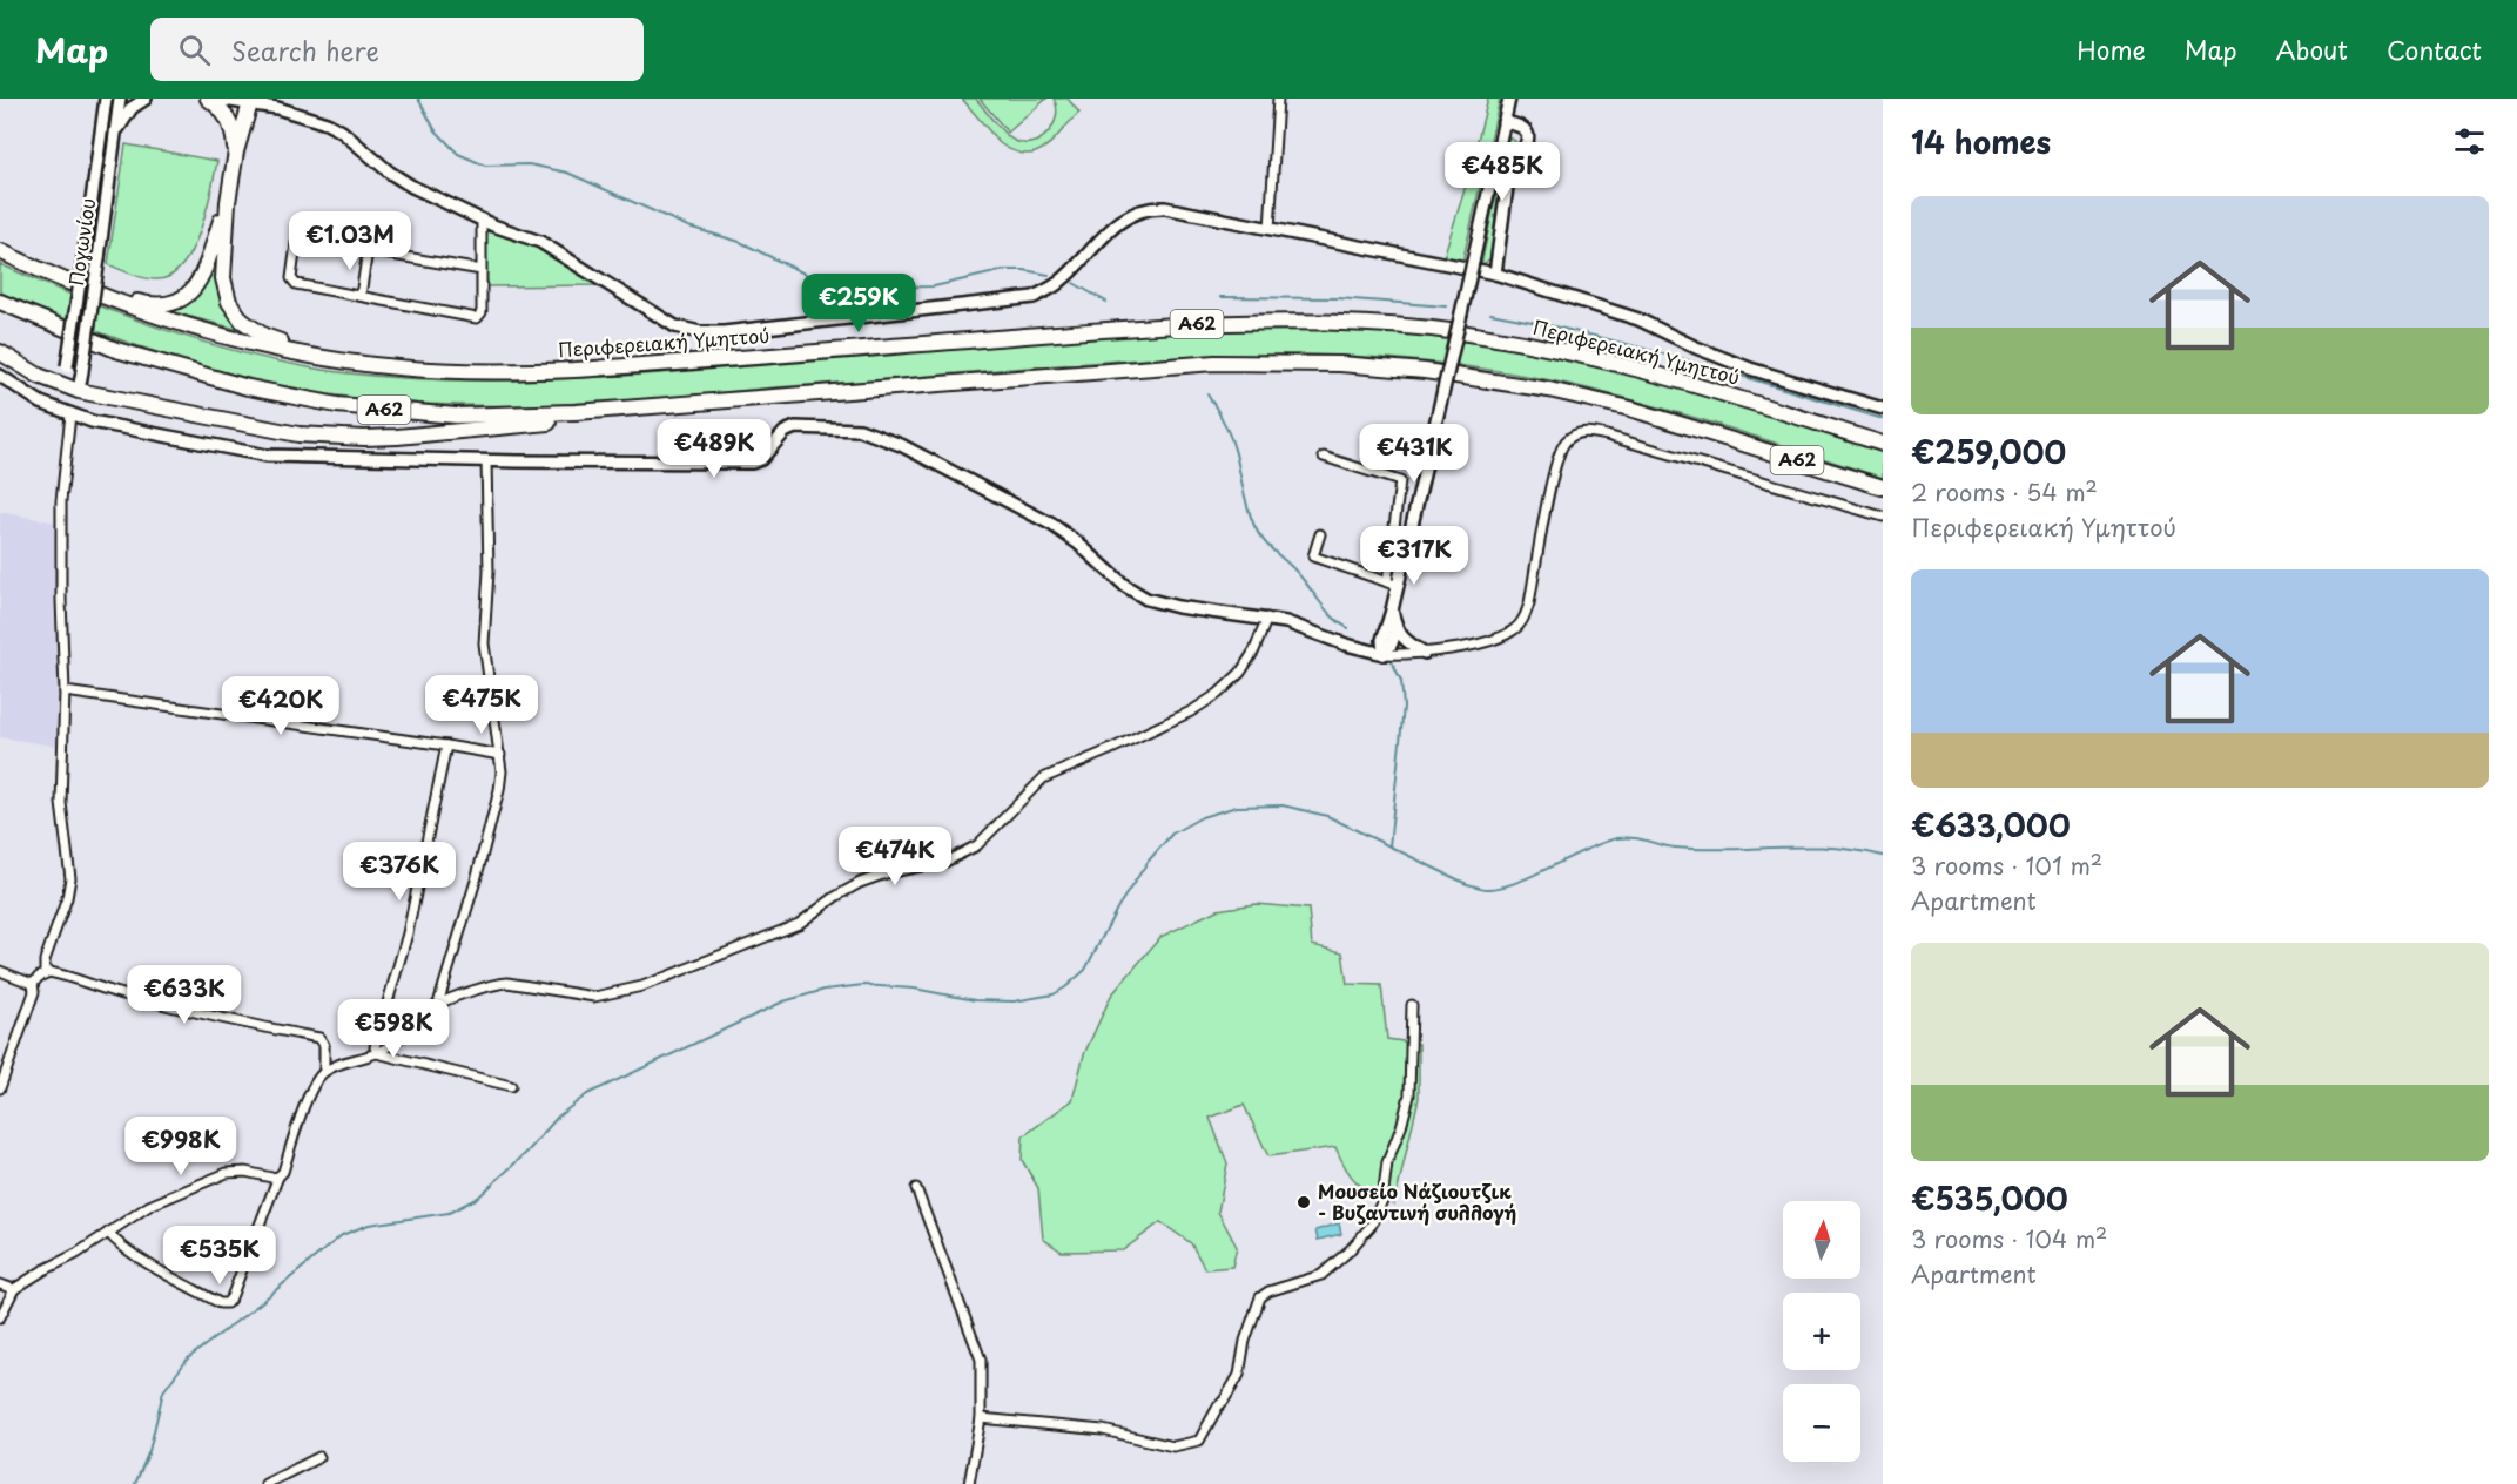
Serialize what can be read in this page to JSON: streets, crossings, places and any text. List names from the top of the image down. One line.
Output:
{"streets":{"highway":["Α62","Περιφερειακή Υμηττού"],"street":["Πογωνίου"]},"places":["Μουσείο Νάζιουτζικ - Βυζαντινή συλλογή"],"north":"top","page":{"header":"Map","search":"Search here","nav":["Home","Map","About","Contact"],"heading":"14 homes","price":["€485K","€1.03M","€259K","€489K","€431K","€317K","€475K","€420K","€474K","€376K","€633K","€598K","€998K","€535K"],"list":[{"name":"€259,000","note":"2 rooms · 54 m² · Περιφερειακή Υμηττού"},{"name":"€633,000","note":"3 rooms · 101 m² · Apartment"},{"name":"€535,000","note":"3 rooms · 104 m² · Apartment"}],"map_buttons":["+","−"]}}
